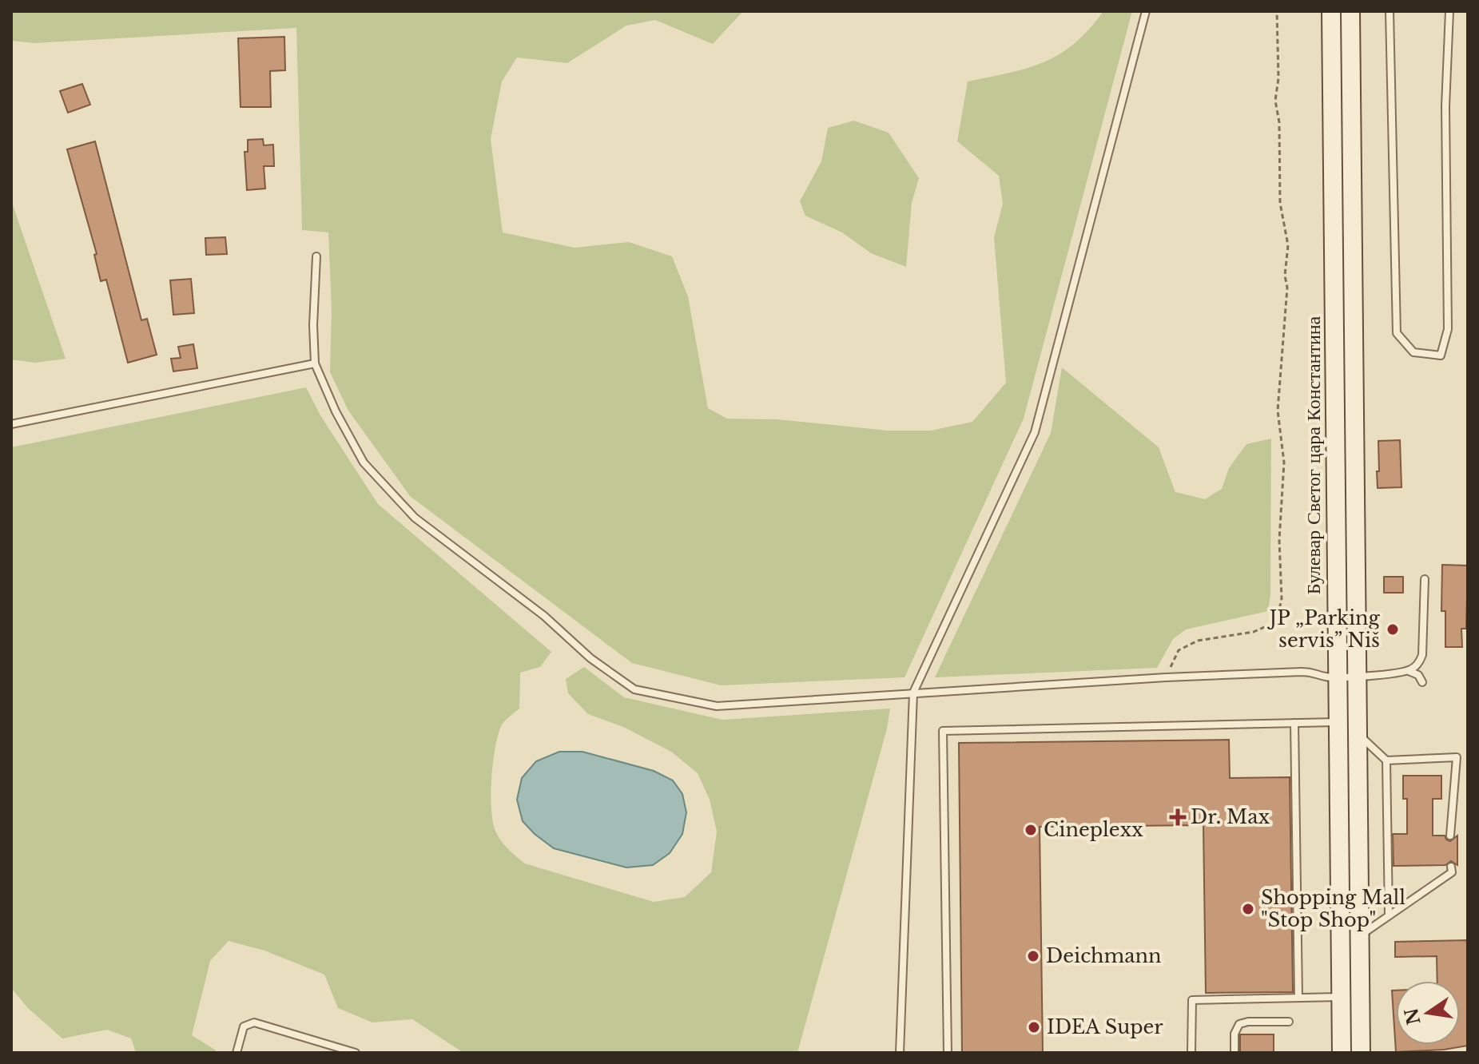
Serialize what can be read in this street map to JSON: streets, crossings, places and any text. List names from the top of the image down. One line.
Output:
{"streets":{"main road":["Булевар Светог цара Константина"]},"places":{"other":["JP „Parking servis” Niš","Cineplexx","Shopping Mall \"Stop Shop\"","Deichmann","IDEA Super"],"health":["Dr. Max"]},"north":"left"}
